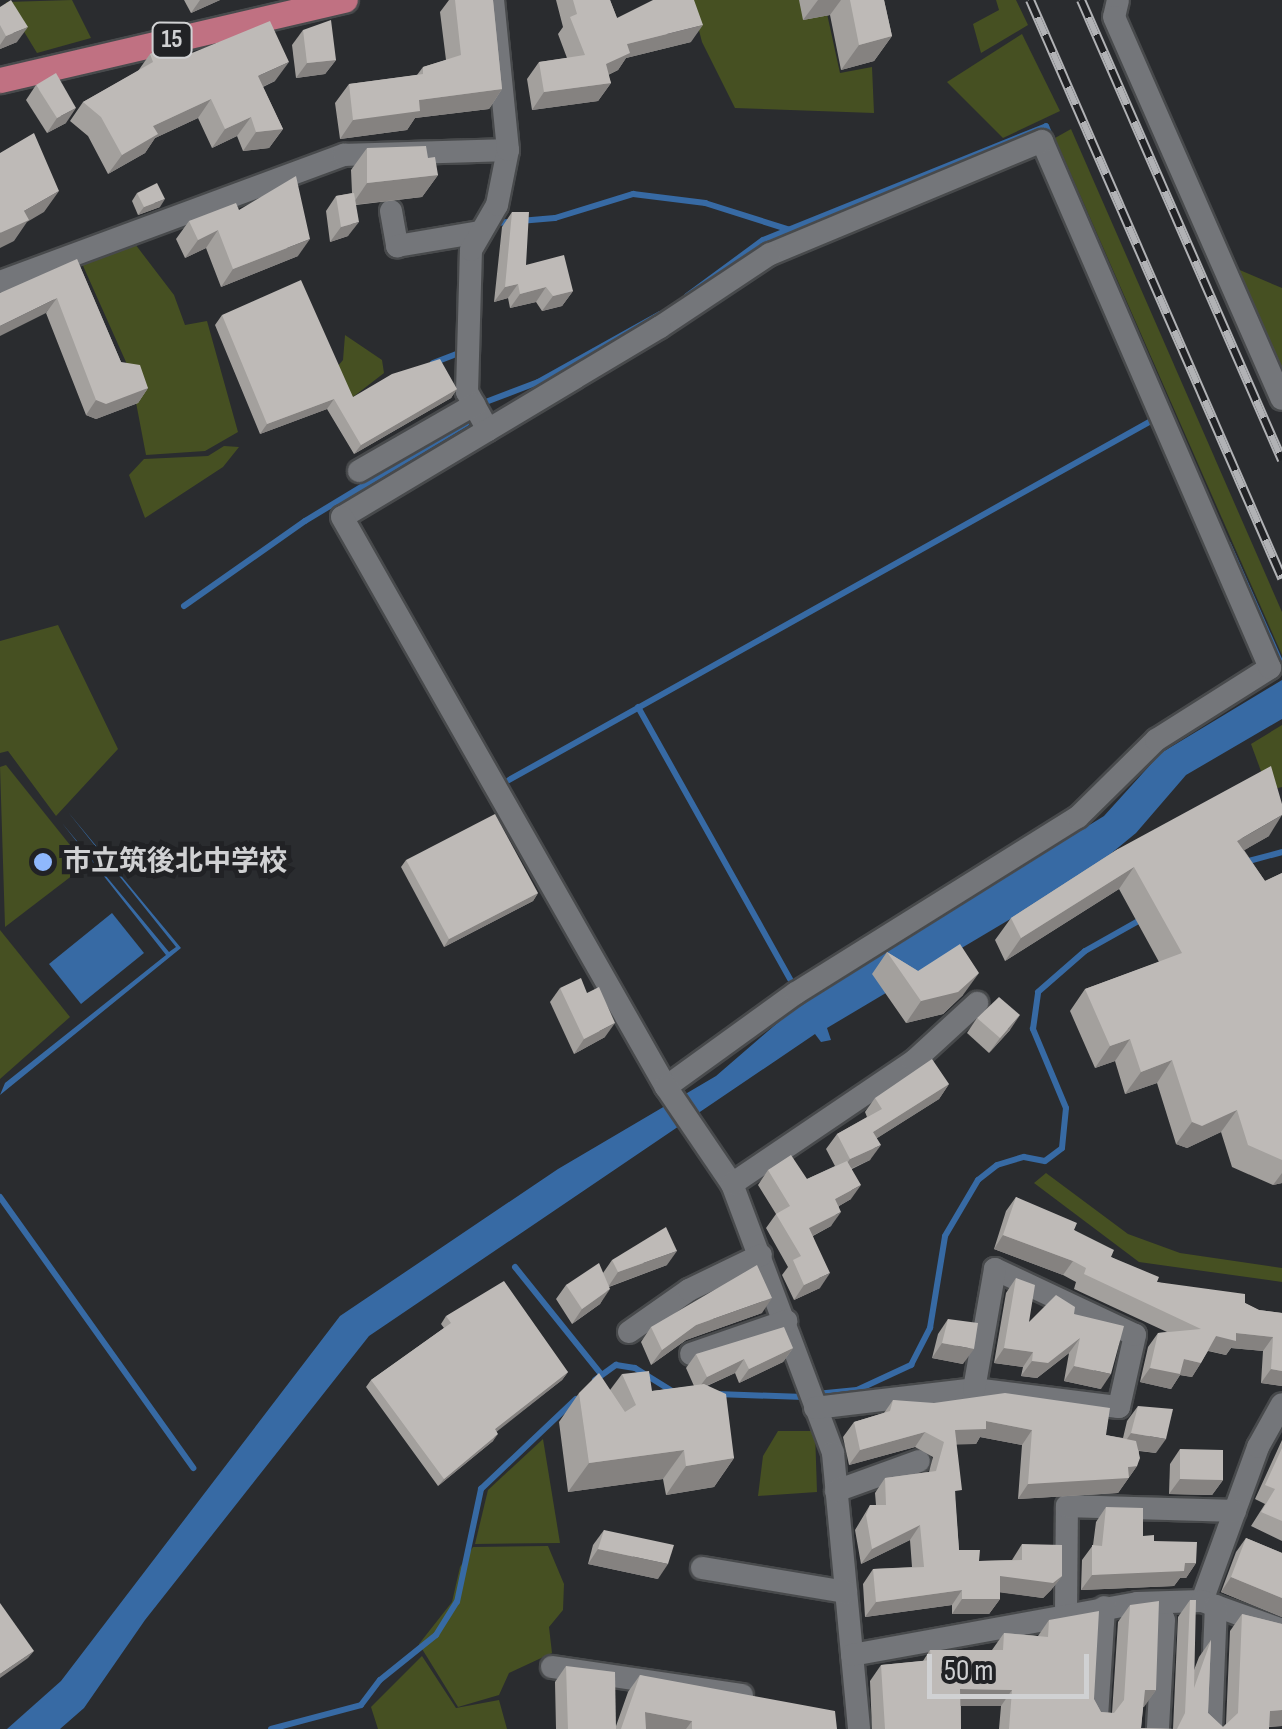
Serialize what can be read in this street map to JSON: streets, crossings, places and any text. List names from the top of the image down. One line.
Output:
{"streets":{"main road":["15"]},"places":["市立筑後北中学校"],"scale_bar":"50 m"}
